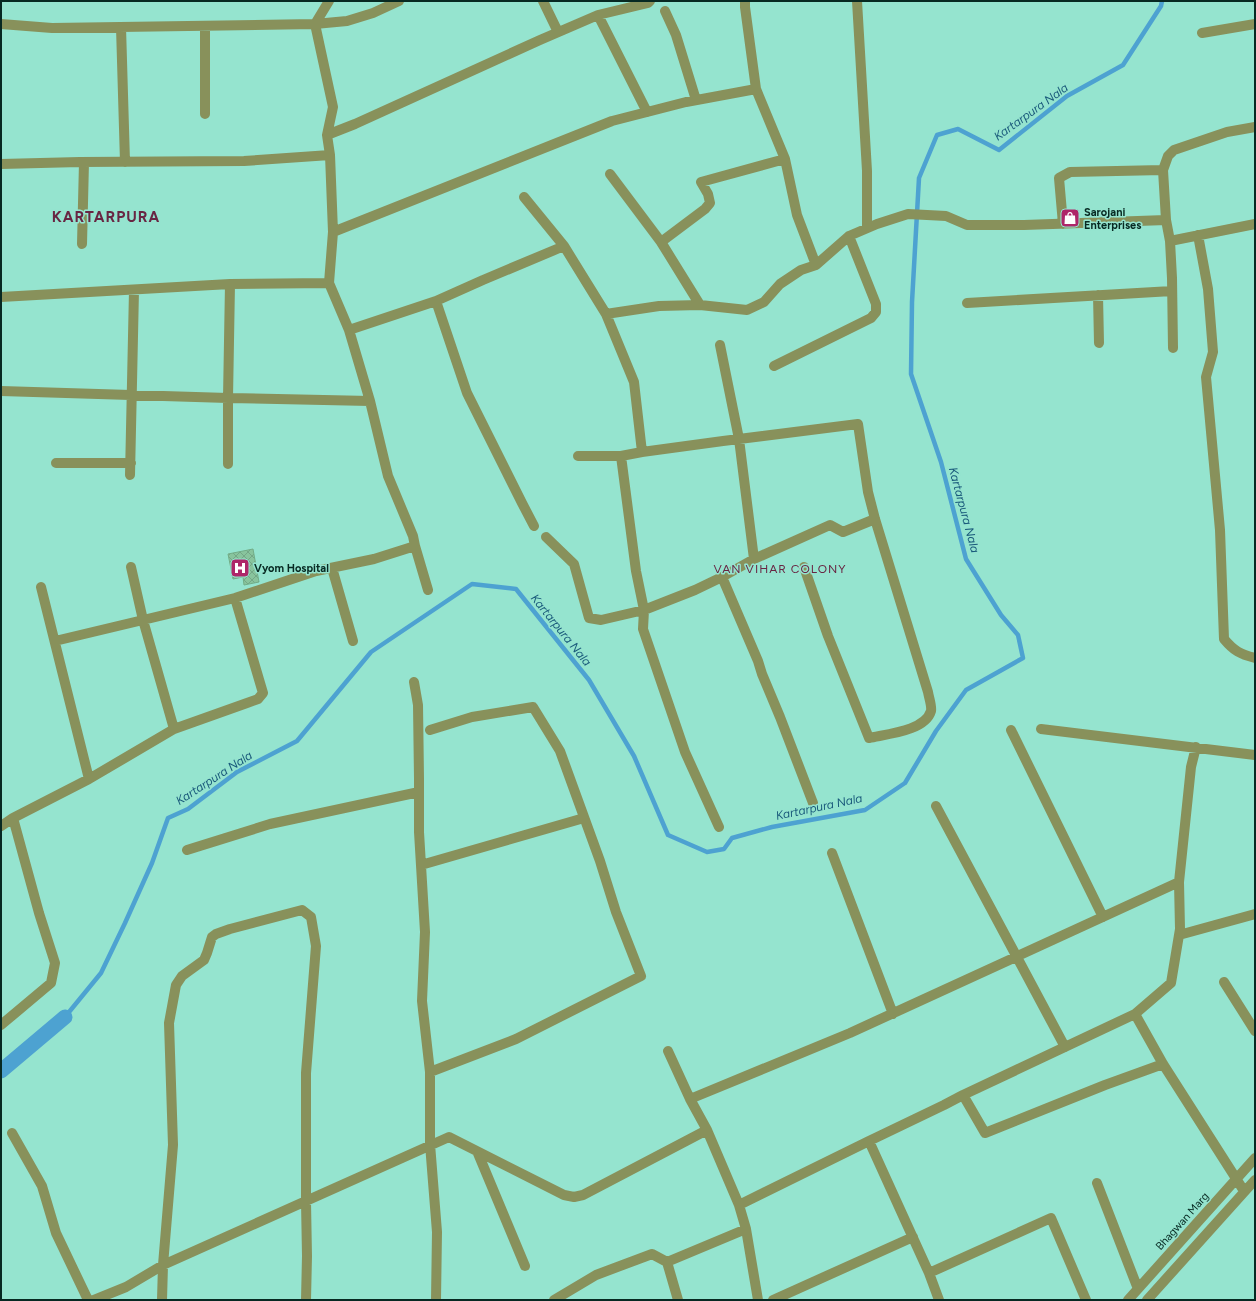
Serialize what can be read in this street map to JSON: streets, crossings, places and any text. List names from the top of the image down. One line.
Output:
{"streets":{"street":["Bhagwan Marg"]},"districts":["KARTARPURA","VAN VIHAR COLONY"],"water":["Kartarpura Nala"],"places":{"shop":["Sarojani Enterprises"],"hospital":["Vyom Hospital"]}}
